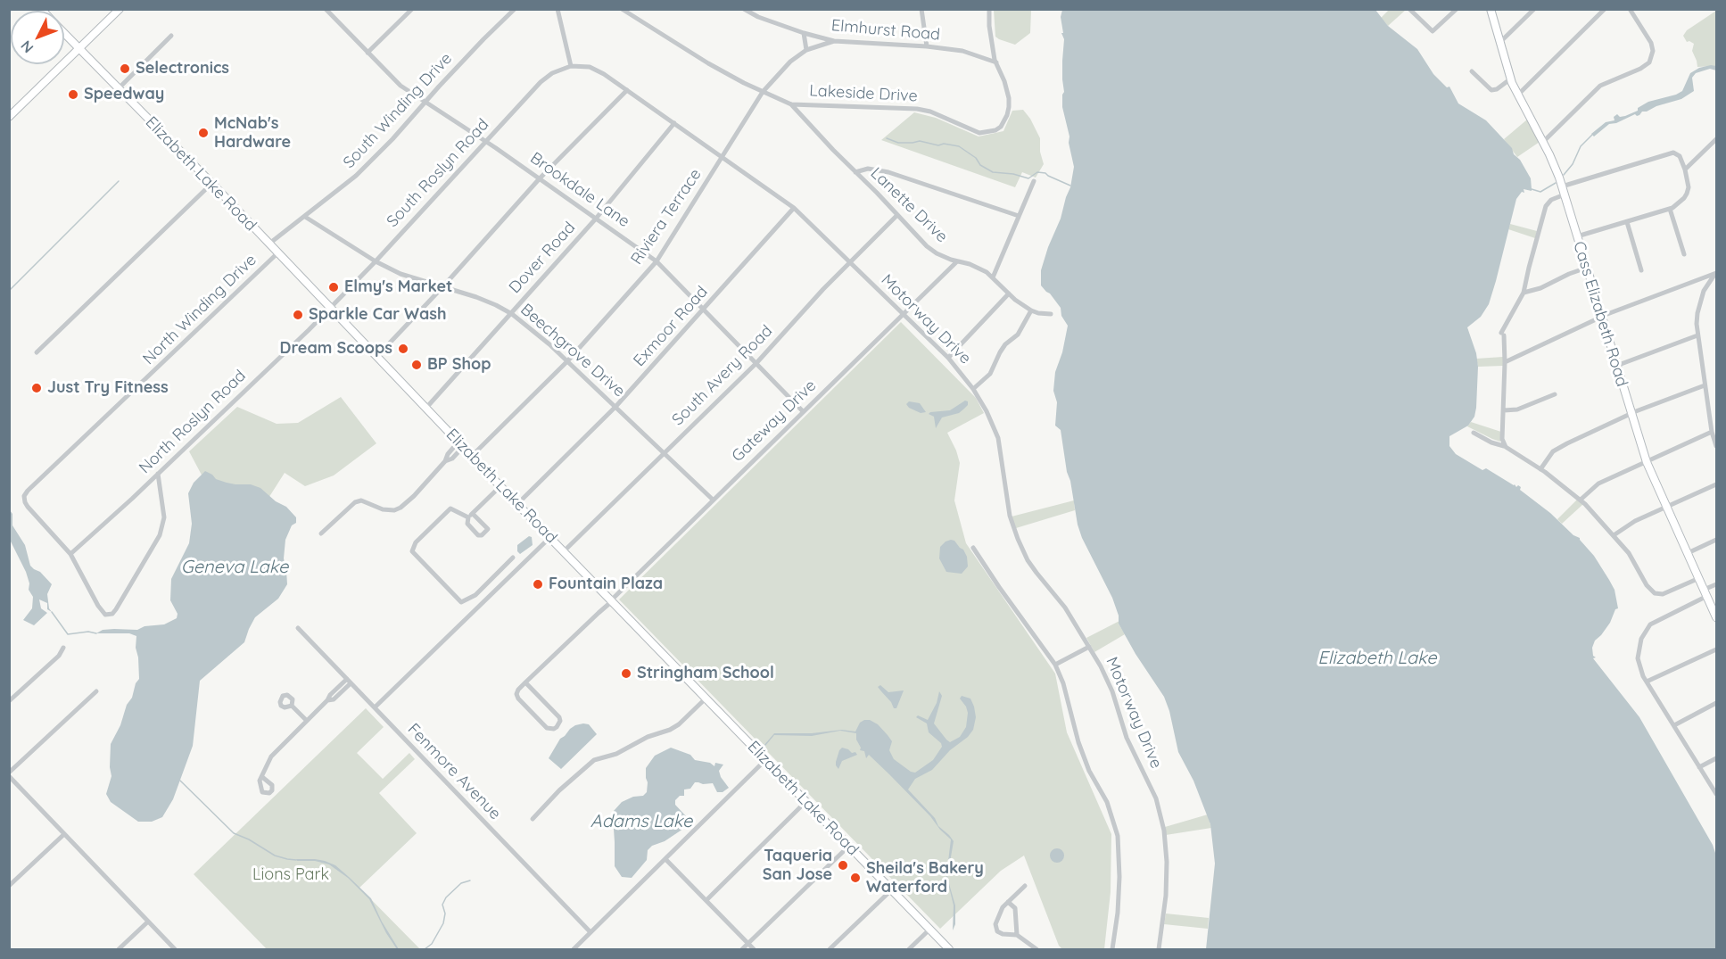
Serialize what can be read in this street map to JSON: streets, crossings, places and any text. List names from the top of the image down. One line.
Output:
{"streets":{"main road":["Elizabeth Lake Road","Cass Elizabeth Road"],"street":["Elmhurst Road","Lakeside Drive","South Winding Drive","South Roslyn Road","Brookdale Lane","Lanette Drive","Riviera Terrace","Dover Road","North Winding Drive","Motorway Drive","Exmoor Road","Beechgrove Drive","South Avery Road","Gateway Drive","North Roslyn Road","Fenmore Avenue"]},"crossings":[["Elmhurst Road","Lakeside Drive"],["Elmhurst Road","Riviera Terrace"],["Lakeside Drive","Lanette Drive"],["Lakeside Drive","Riviera Terrace"],["South Winding Drive","Elizabeth Lake Road"],["South Winding Drive","Brookdale Lane"],["South Winding Drive","Beechgrove Drive"],["South Roslyn Road","Elizabeth Lake Road"],["South Roslyn Road","Brookdale Lane"],["South Roslyn Road","Motorway Drive"],["South Roslyn Road","Beechgrove Drive"],["South Roslyn Road","North Roslyn Road"],["Elizabeth Lake Road","Riviera Terrace"],["Elizabeth Lake Road","Dover Road"],["Elizabeth Lake Road","North Winding Drive"],["Elizabeth Lake Road","Exmoor Road"],["Elizabeth Lake Road","South Avery Road"],["Elizabeth Lake Road","Gateway Drive"],["Elizabeth Lake Road","North Roslyn Road"],["Brookdale Lane","Riviera Terrace"],["Brookdale Lane","Dover Road"],["Brookdale Lane","Exmoor Road"],["Brookdale Lane","South Avery Road"],["Brookdale Lane","Gateway Drive"],["Lanette Drive","South Avery Road"],["Lanette Drive","Gateway Drive"],["Riviera Terrace","Motorway Drive"],["Riviera Terrace","Beechgrove Drive"],["Dover Road","Motorway Drive"],["Dover Road","Beechgrove Drive"],["North Winding Drive","North Roslyn Road"],["Motorway Drive","Exmoor Road"],["Motorway Drive","South Avery Road"],["Motorway Drive","Gateway Drive"],["Exmoor Road","Beechgrove Drive"],["Beechgrove Drive","South Avery Road"],["Beechgrove Drive","Gateway Drive"]],"water":["Geneva Lake","Elizabeth Lake","Adams Lake"],"parks":["Lions Park"],"places":["Selectronics","Speedway","McNab's Hardware","Elmy's Market","Sparkle Car Wash","Dream Scoops","BP Shop","Just Try Fitness","Fountain Plaza","Stringham School","Taqueria San Jose","Sheila's Bakery Waterford"],"north":"bottom left"}
